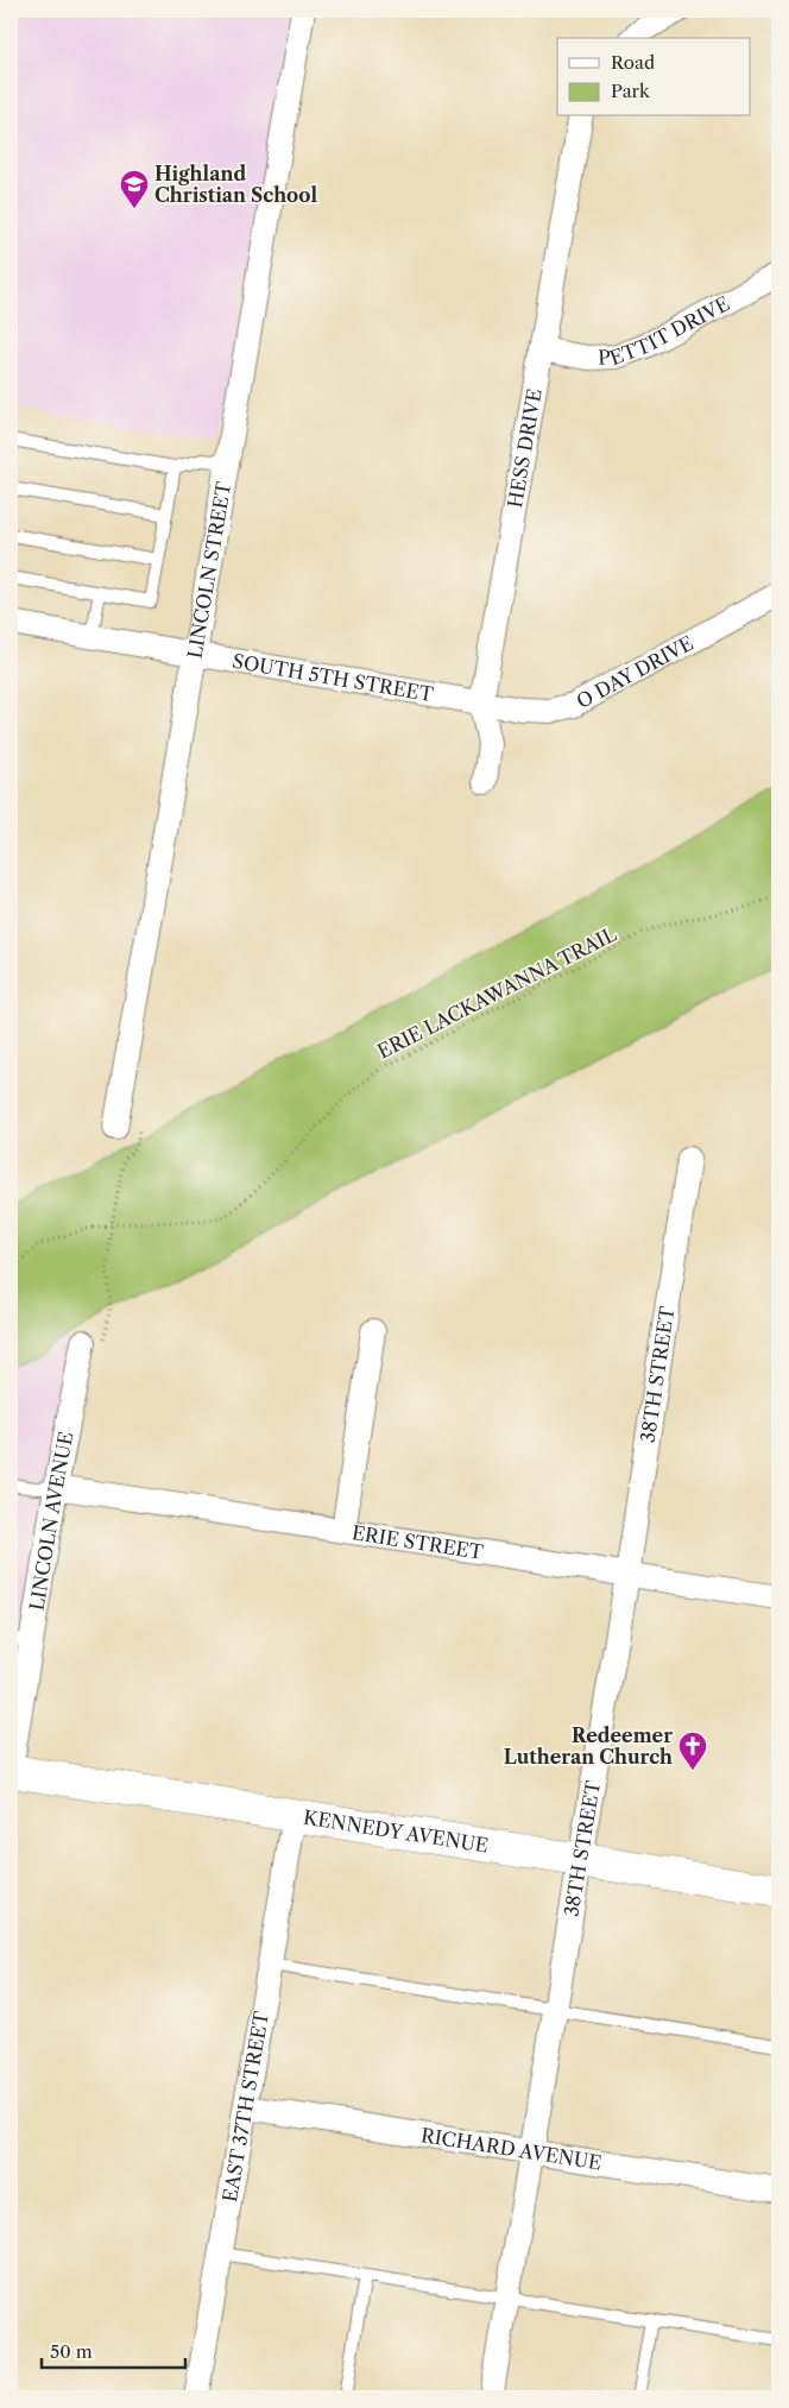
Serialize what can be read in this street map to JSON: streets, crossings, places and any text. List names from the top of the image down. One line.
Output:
{"streets":{"street":["PETTIT DRIVE","HESS DRIVE","LINCOLN STREET","O DAY DRIVE","SOUTH 5TH STREET","38TH STREET","LINCOLN AVENUE","ERIE STREET","KENNEDY AVENUE","EAST 37TH STREET","RICHARD AVENUE"],"path":["ERIE LACKAWANNA TRAIL"]},"crossings":[["PETTIT DRIVE","HESS DRIVE"],["HESS DRIVE","O DAY DRIVE"],["HESS DRIVE","SOUTH 5TH STREET"],["LINCOLN STREET","SOUTH 5TH STREET"],["O DAY DRIVE","SOUTH 5TH STREET"],["38TH STREET","ERIE STREET"],["38TH STREET","KENNEDY AVENUE"],["38TH STREET","RICHARD AVENUE"],["LINCOLN AVENUE","ERIE STREET"],["LINCOLN AVENUE","KENNEDY AVENUE"],["KENNEDY AVENUE","EAST 37TH STREET"],["EAST 37TH STREET","RICHARD AVENUE"]],"places":{"school or university":["Highland Christian School"],"church":["Redeemer Lutheran Church"]},"legend":["Road","Park"],"scale_bar":"50 m"}
